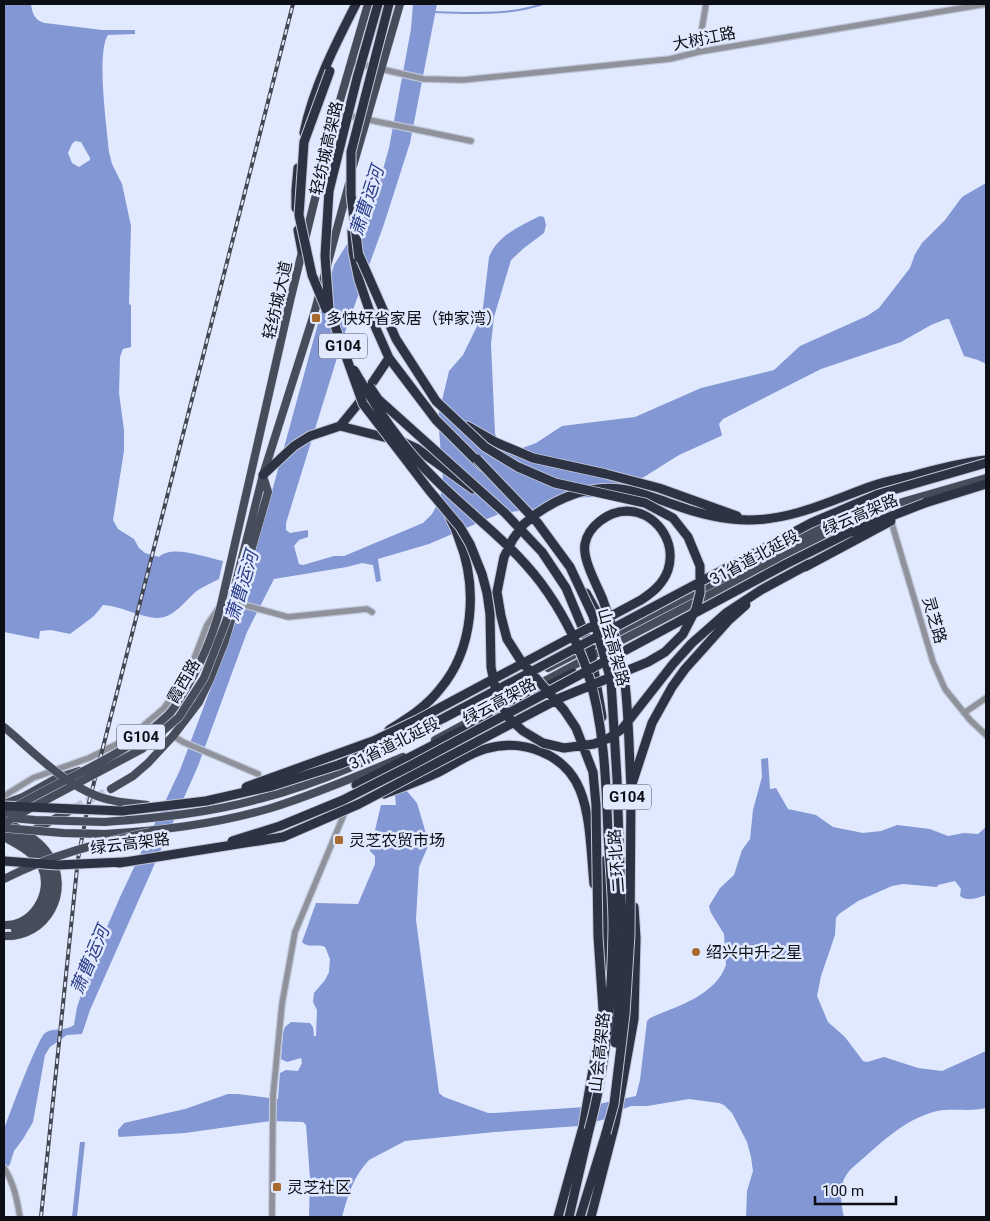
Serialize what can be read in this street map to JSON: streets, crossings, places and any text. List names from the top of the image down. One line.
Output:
{"streets":{"highway":["轻纺城高架路","G104","绿云高架路","山会高架路","二环北路"],"main road":["轻纺城大道","31省道北延段","霞西路"],"street":["大树江路","灵芝路"]},"crossings":[["大树江路","轻纺城大道"],["大树江路","G104"],["轻纺城高架路","G104"],["轻纺城高架路","山会高架路"],["轻纺城大道","霞西路"],["G104","31省道北延段"],["G104","山会高架路"],["G104","二环北路"],["31省道北延段","灵芝路"],["31省道北延段","霞西路"],["31省道北延段","二环北路"]],"water":["萧曹运河"],"places":{"transit":["多快好省家居（钟家湾）","灵芝农贸市场","灵芝社区"],"other":["绍兴中升之星"]},"scale_bar":"100 m"}
